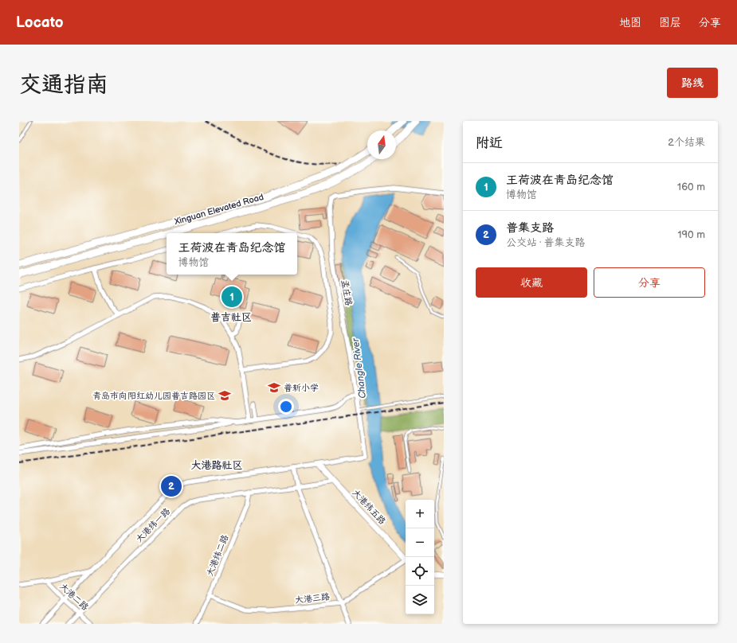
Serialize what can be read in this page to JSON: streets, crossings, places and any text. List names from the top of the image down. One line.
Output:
{"streets":{"highway":["Xinguan Elevated Road"],"street":["孟庄路","大港纬五路","大港纬一路","大港纬二路","大港二路","大港三路"]},"crossings":[["孟庄路","大港纬五路"],["大港纬五路","大港纬一路"],["大港纬一路","大港纬二路"],["大港纬一路","大港二路"],["大港纬二路","大港三路"]],"districts":["普吉社区","大港路社区"],"water":["Changle River"],"places":{"school or university":["普新小学","青岛市向阳红幼儿园普吉路园区"]},"north":"top","page":{"header":"Locato","nav":["地图","图层","分享"],"buttons":["路线",["收藏","分享"]],"title":"交通指南","heading":["附近","2个结果"],"list":[{"mark":"1","name":"王荷波在青岛纪念馆","note":"博物馆","value":"160 m"},{"mark":"2","name":"普集支路","note":"公交站 · 普集支路","value":"190 m"}],"popup":["王荷波在青岛纪念馆","博物馆"],"pins":["1","2"],"map_buttons":["+","−"]}}
